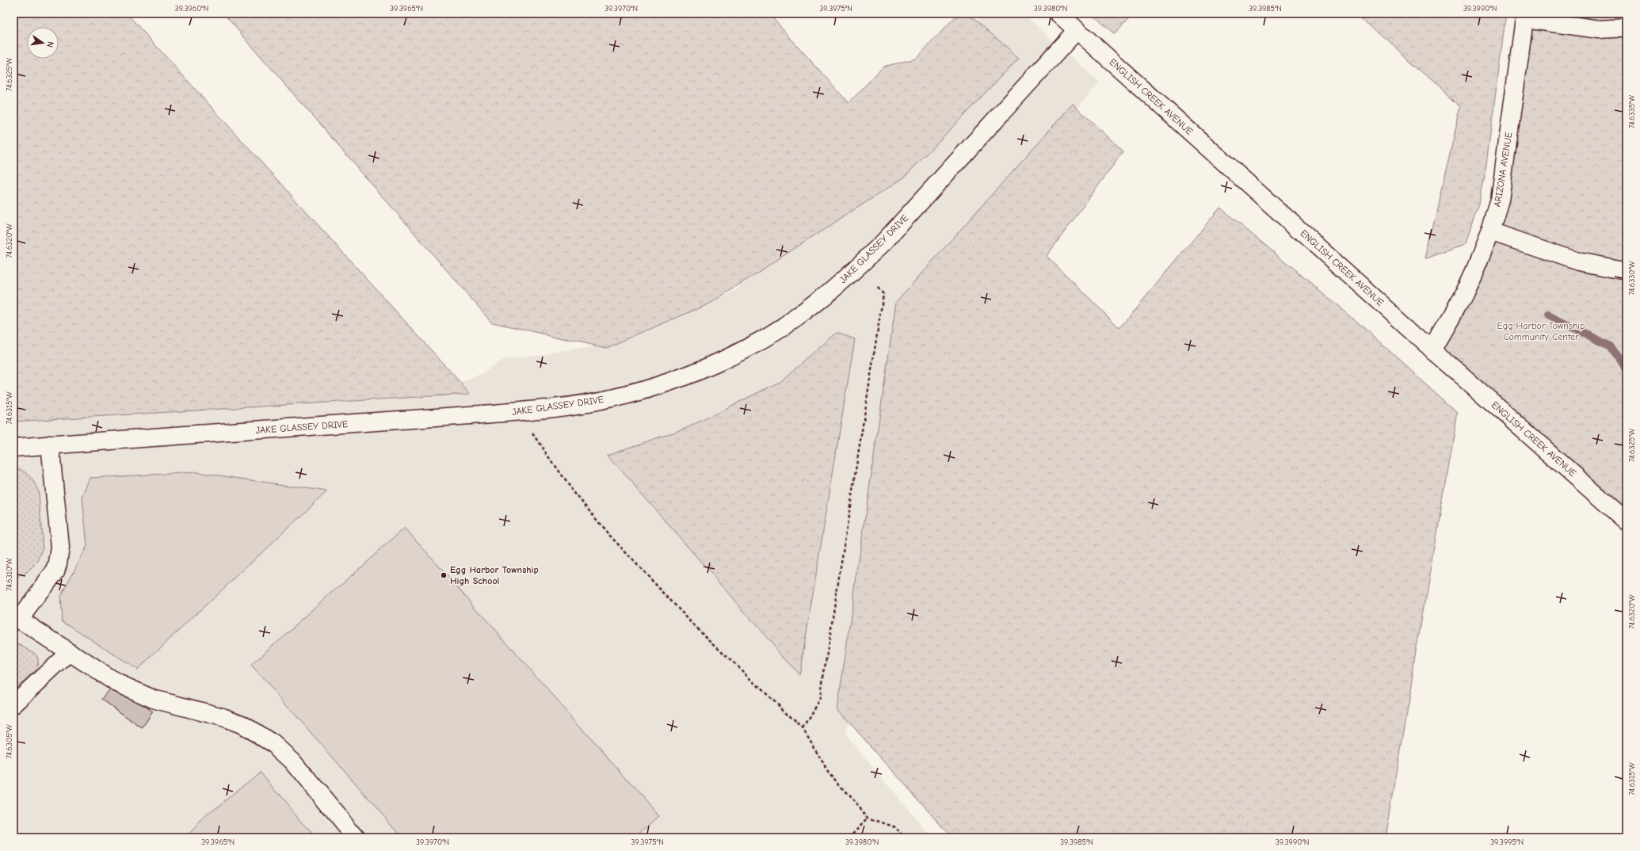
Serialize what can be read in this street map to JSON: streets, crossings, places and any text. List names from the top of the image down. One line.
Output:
{"streets":{"main road":["ENGLISH CREEK AVENUE","ARIZONA AVENUE","JAKE GLASSEY DRIVE"]},"crossings":[["ENGLISH CREEK AVENUE","ARIZONA AVENUE"],["ENGLISH CREEK AVENUE","JAKE GLASSEY DRIVE"]],"parks":["Egg Harbor Township Community Center"],"places":["Egg Harbor Township High School"],"north":"right","coordinates":["39.3960°N","39.3965°N","39.3970°N","39.3975°N","39.3980°N","39.3985°N","39.3990°N","74.6325°W","74.6335°W","74.6320°W","74.6330°W","74.6315°W","74.6310°W","74.6305°W","39.3995°N"]}
